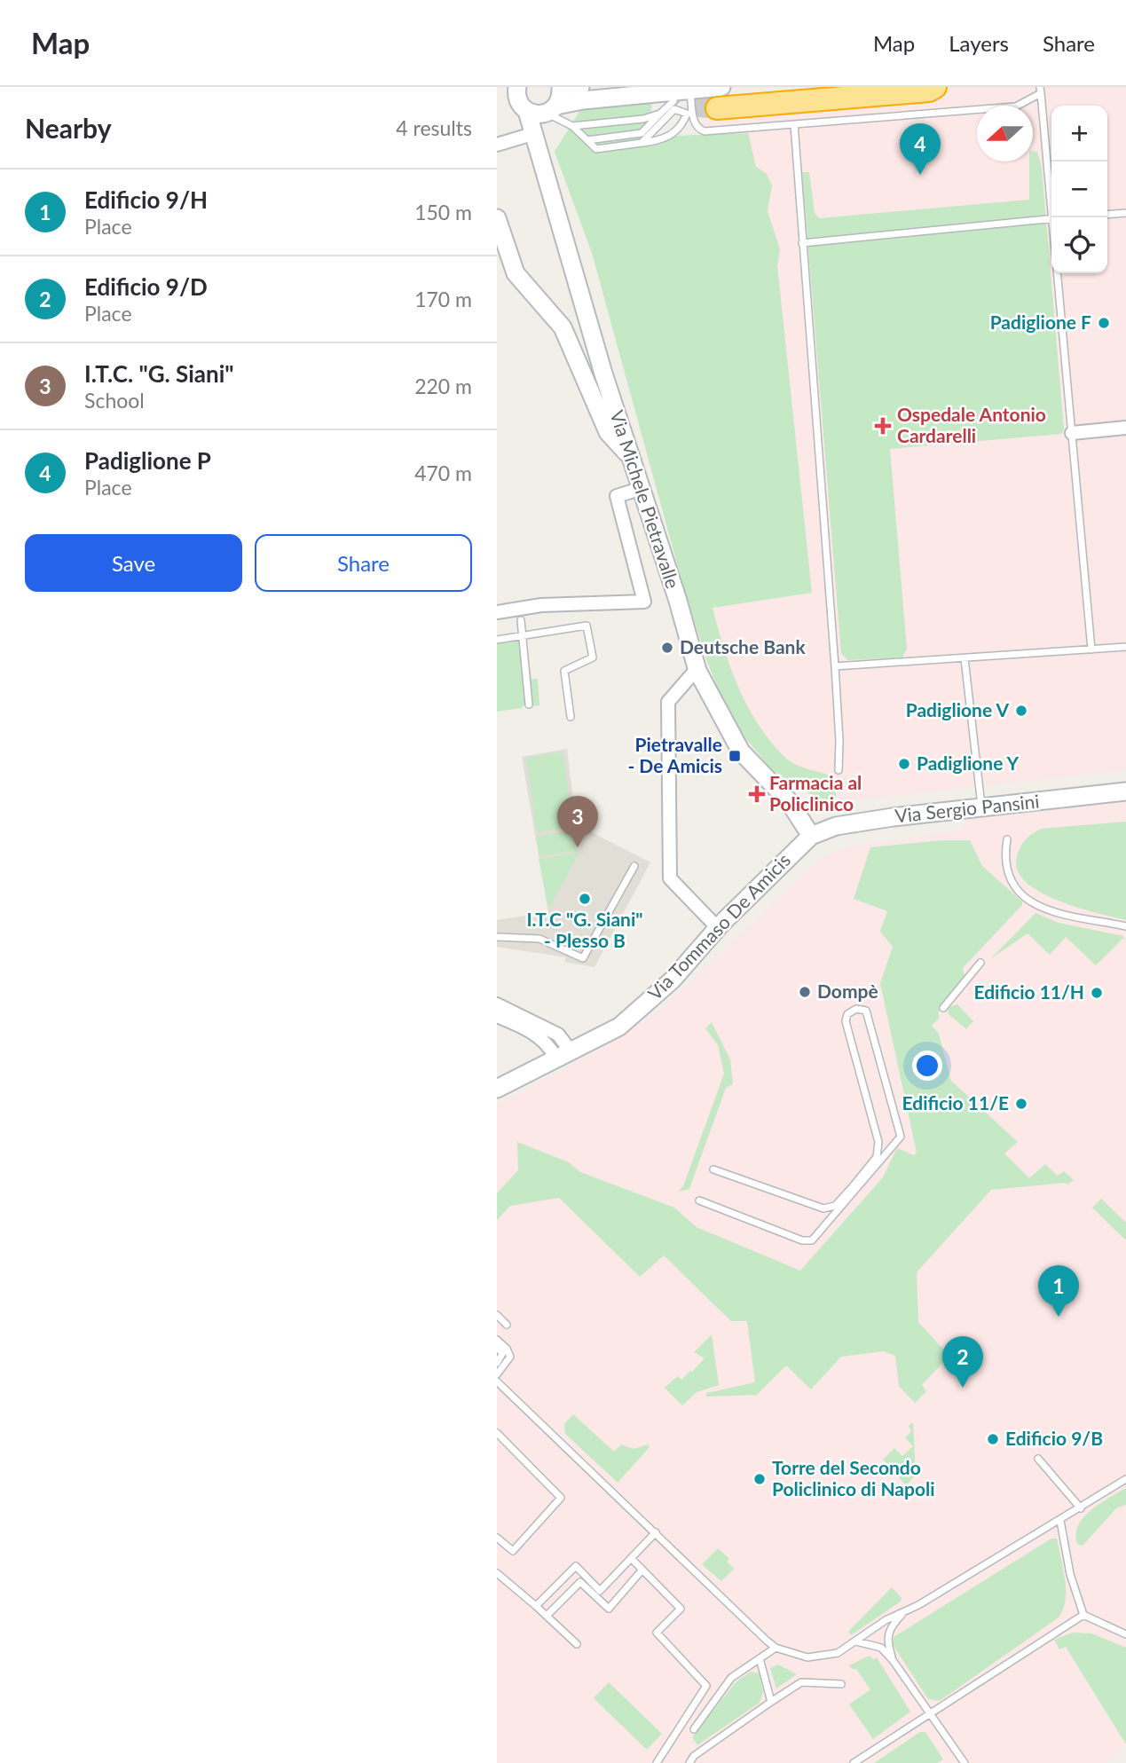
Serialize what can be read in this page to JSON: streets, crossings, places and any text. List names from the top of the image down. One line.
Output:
{"streets":{"main road":["Via Michele Pietravalle","Via Sergio Pansini","Via Tommaso De Amicis"]},"crossings":[["Via Michele Pietravalle","Via Sergio Pansini"],["Via Michele Pietravalle","Via Tommaso De Amicis"],["Via Sergio Pansini","Via Tommaso De Amicis"]],"places":{"other":["Padiglione F","Deutsche Bank","Padiglione V","Padiglione Y","I.T.C \"G. Siani\" - Plesso B","Dompè","Edificio 11/H","Edificio 11/E","Edificio 9/B","Torre del Secondo Policlinico di Napoli"],"health":["Ospedale Antonio Cardarelli","Farmacia al Policlinico"],"transit":["Pietravalle - De Amicis"]},"north":"left","page":{"header":"Map","nav":["Map","Layers","Share"],"heading":["Nearby","4 results"],"map_buttons":["+","−"],"pins":["4","3","1","2"],"list":[{"mark":"1","name":"Edificio 9/H","note":"Place","value":"150 m"},{"mark":"2","name":"Edificio 9/D","note":"Place","value":"170 m"},{"mark":"3","name":"I.T.C. \"G. Siani\"","note":"School","value":"220 m"},{"mark":"4","name":"Padiglione P","note":"Place","value":"470 m"}],"buttons":["Save","Share"]}}
